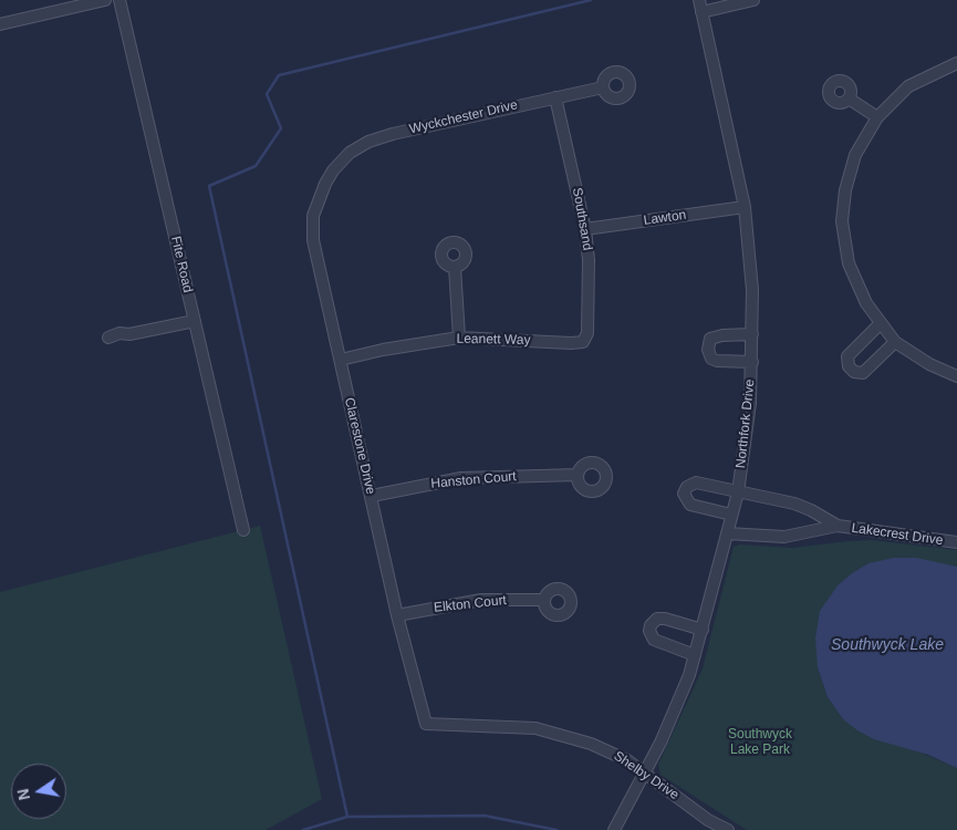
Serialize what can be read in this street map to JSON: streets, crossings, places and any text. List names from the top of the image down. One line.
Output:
{"streets":{"street":["Wyckchester Drive","Lawton","Southsand","Fite Road","Leanett Way","Northfork Drive","Clarestone Drive","Hanston Court","Lakecrest Drive","Elkton Court","Shelby Drive"]},"crossings":[["Wyckchester Drive","Southsand"],["Wyckchester Drive","Clarestone Drive"],["Lawton","Southsand"],["Lawton","Northfork Drive"],["Southsand","Leanett Way"],["Leanett Way","Clarestone Drive"],["Northfork Drive","Lakecrest Drive"],["Northfork Drive","Shelby Drive"],["Clarestone Drive","Hanston Court"],["Clarestone Drive","Elkton Court"],["Clarestone Drive","Shelby Drive"]],"water":["Southwyck Lake"],"parks":["Southwyck Lake Park"],"north":"left"}
